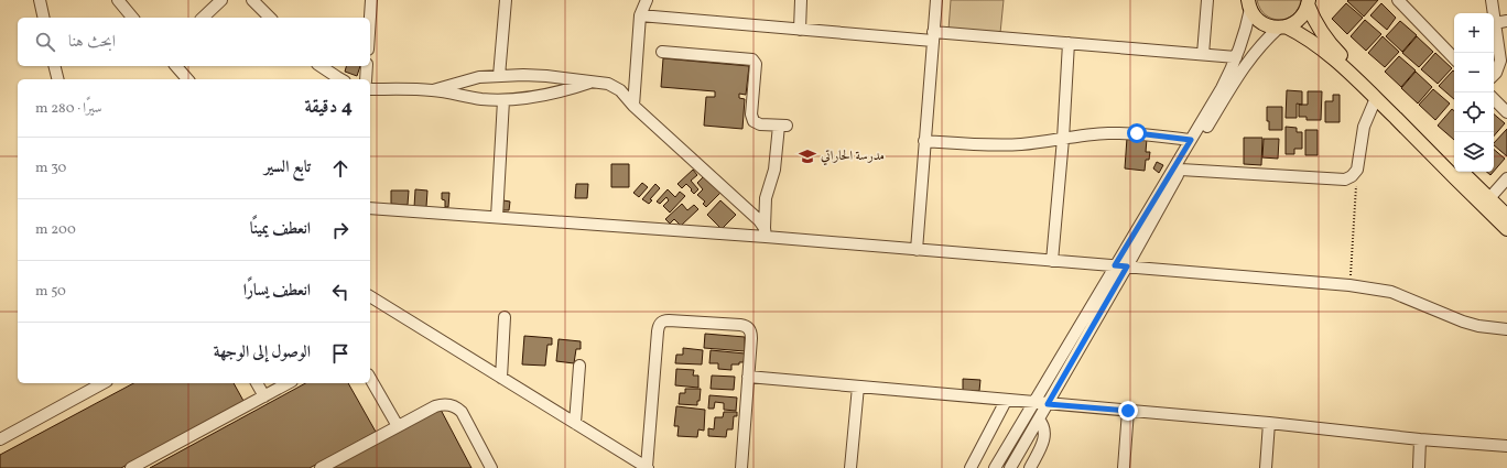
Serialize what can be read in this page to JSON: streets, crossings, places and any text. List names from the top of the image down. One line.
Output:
{"places":{"school or university":["مدرسة الحاراتي"]},"page":{"map_buttons":["+","−"],"search":"ابحث هنا","heading":["4 دقيقة","سيرًا · 280 m"],"list":[["تابع السير","30 m"],["انعطف يمينًا","200 m"],["انعطف يسارًا","50 m"],"الوصول إلى الوجهة"]}}
